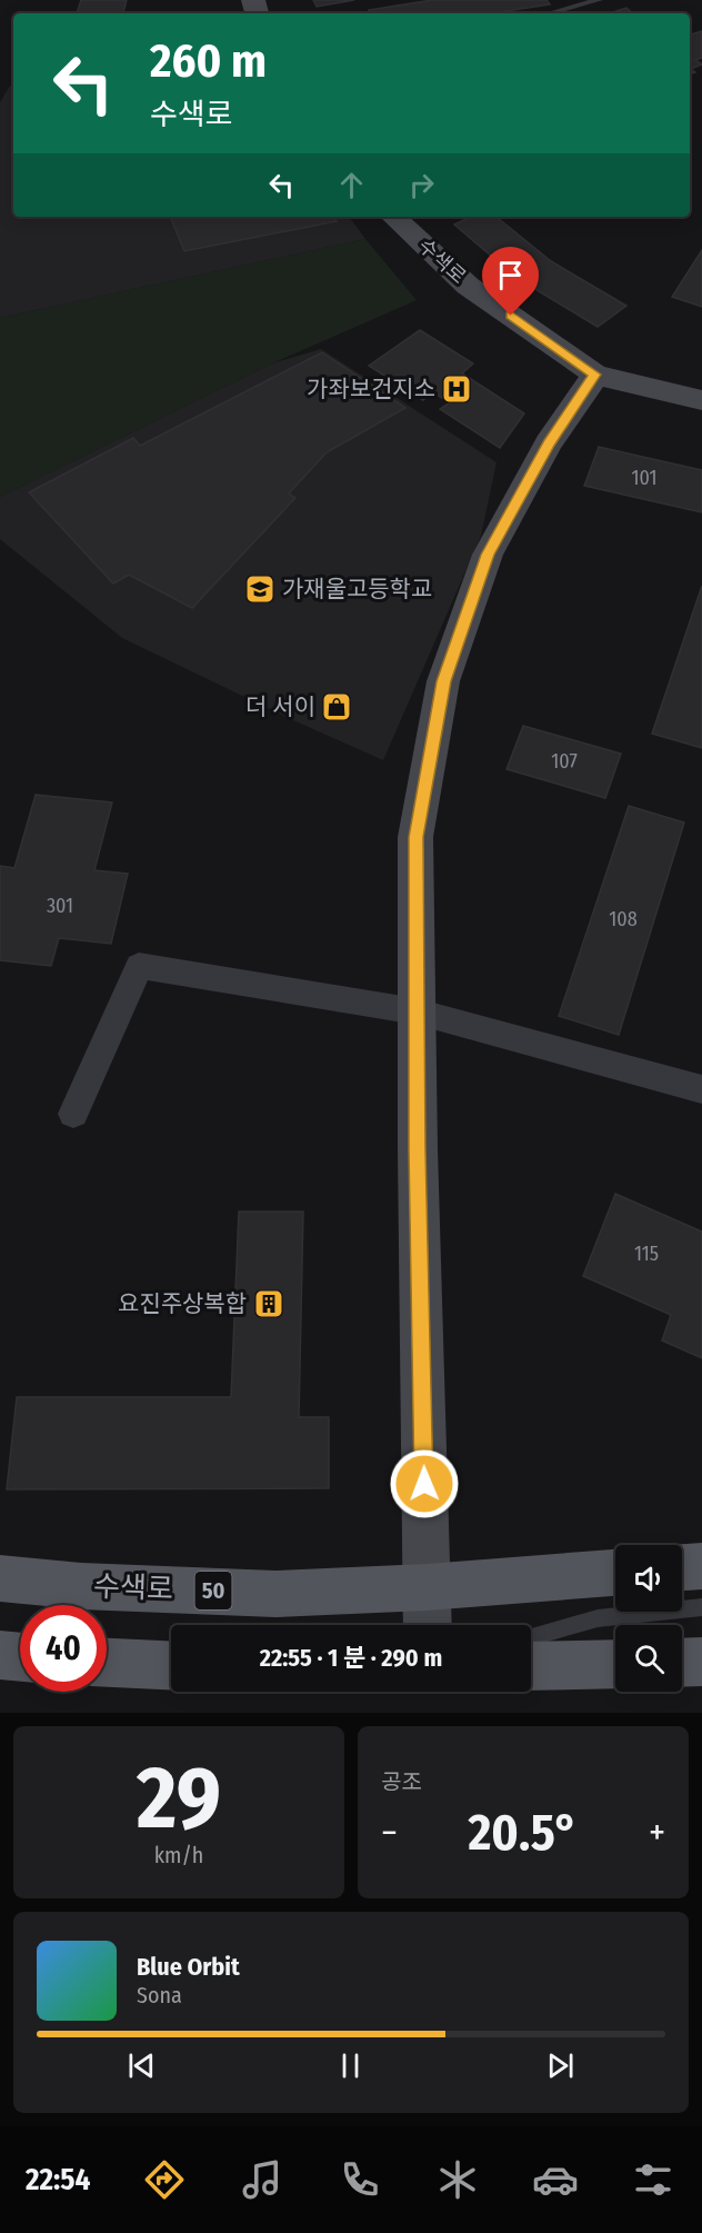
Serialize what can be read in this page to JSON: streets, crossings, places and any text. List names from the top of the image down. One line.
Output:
{"streets":{"main road":["수색로","50"]},"places":{"hospital":["가좌보건지소"],"school or university":["가재울고등학교"],"shop":["더 서이"],"building":["요진주상복합"]},"house_numbers":["101","107","301","108","115"],"page":{"turn":["260 m","수색로"],"limit":"40","trip":"22:55 · 1 분 · 290 m","tile":[["29","km/h"],"공조"],"heat":["−","20.5°","+"],"song":["Blue Orbit","Sona"],"tabs":"22:54"}}
